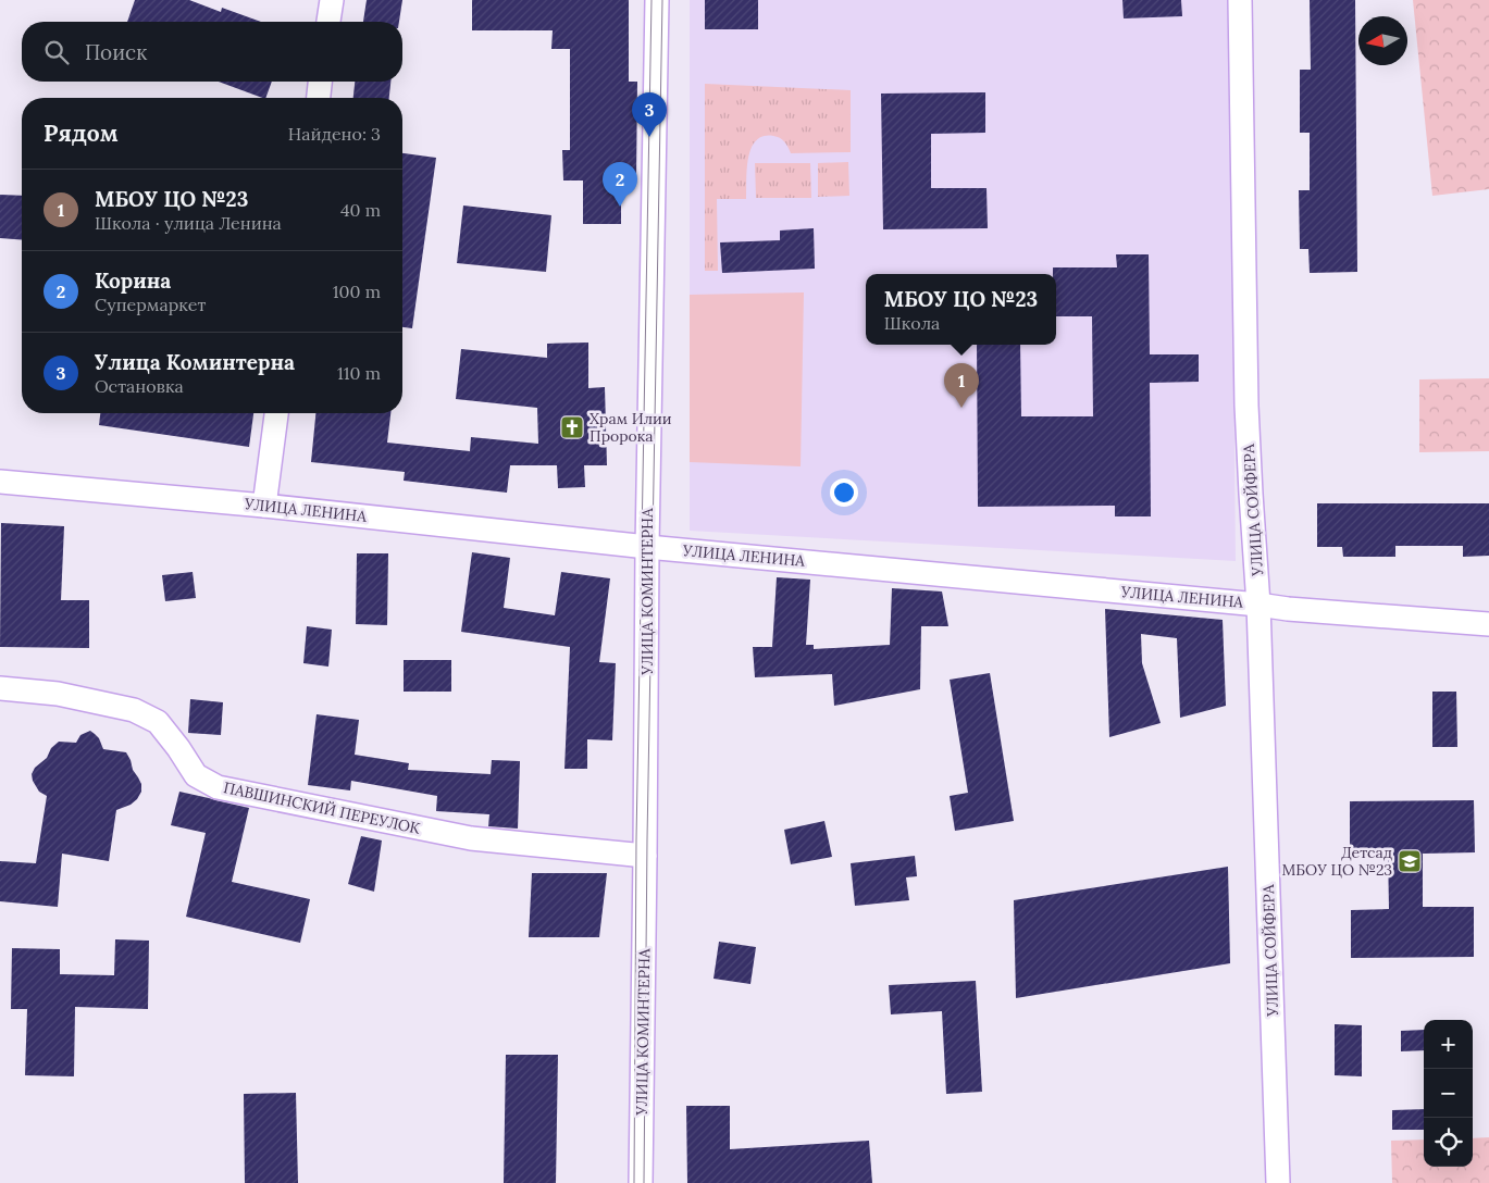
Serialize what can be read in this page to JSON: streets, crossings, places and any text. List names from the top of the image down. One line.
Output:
{"streets":{"street":["УЛИЦА ЛЕНИНА","УЛИЦА СОЙФЕРА","УЛИЦА КОМИНТЕРНА","ПАВШИНСКИЙ ПЕРЕУЛОК"]},"crossings":[["УЛИЦА ЛЕНИНА","УЛИЦА СОЙФЕРА"],["УЛИЦА ЛЕНИНА","УЛИЦА КОМИНТЕРНА"],["УЛИЦА КОМИНТЕРНА","ПАВШИНСКИЙ ПЕРЕУЛОК"]],"places":{"church":["Храм Илии Пророка"],"school or university":["Детсад МБОУ ЦО №23"]},"north":"left","page":{"search":"Поиск","pins":["3","2","1"],"heading":["Рядом","Найдено: 3"],"list":[{"mark":"1","name":"МБОУ ЦО №23","note":"Школа · улица Ленина","value":"40 m"},{"mark":"2","name":"Корина","note":"Супермаркет","value":"100 m"},{"mark":"3","name":"Улица Коминтерна","note":"Остановка","value":"110 m"}],"popup":["МБОУ ЦО №23","Школа"],"map_buttons":["+","−"]}}
